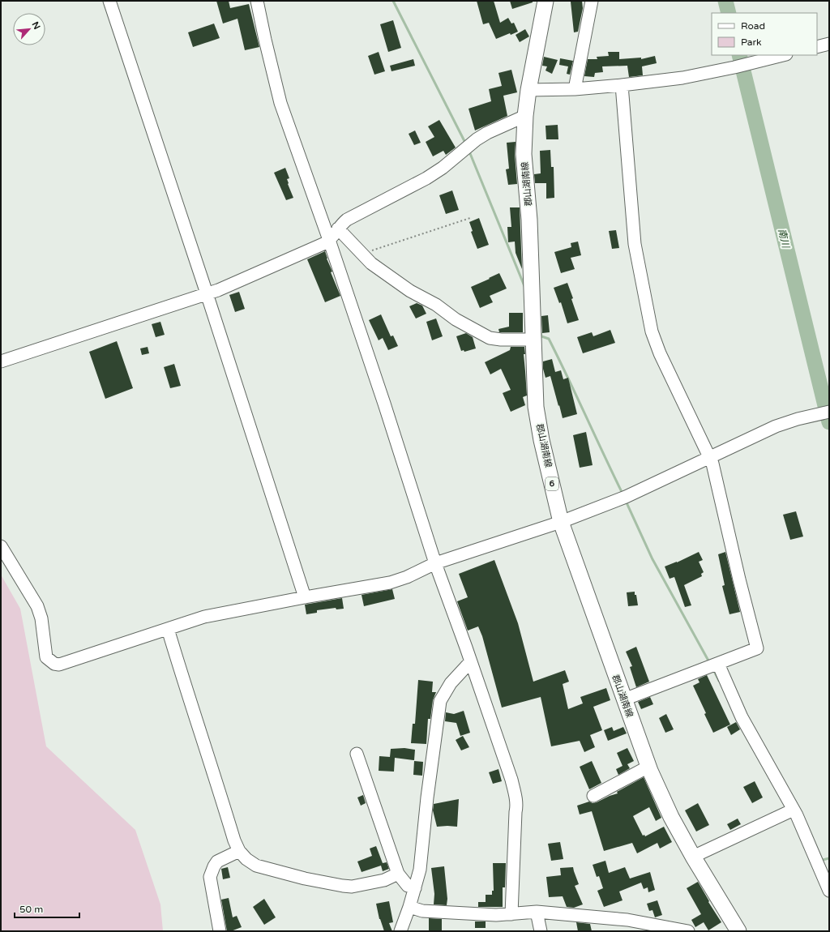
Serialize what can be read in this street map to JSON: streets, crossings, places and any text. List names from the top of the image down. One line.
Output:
{"streets":{"main road":["郡山湖南線","6"]},"water":["南川"],"legend":["Road","Park"],"scale_bar":"50 m","north":"top right"}
